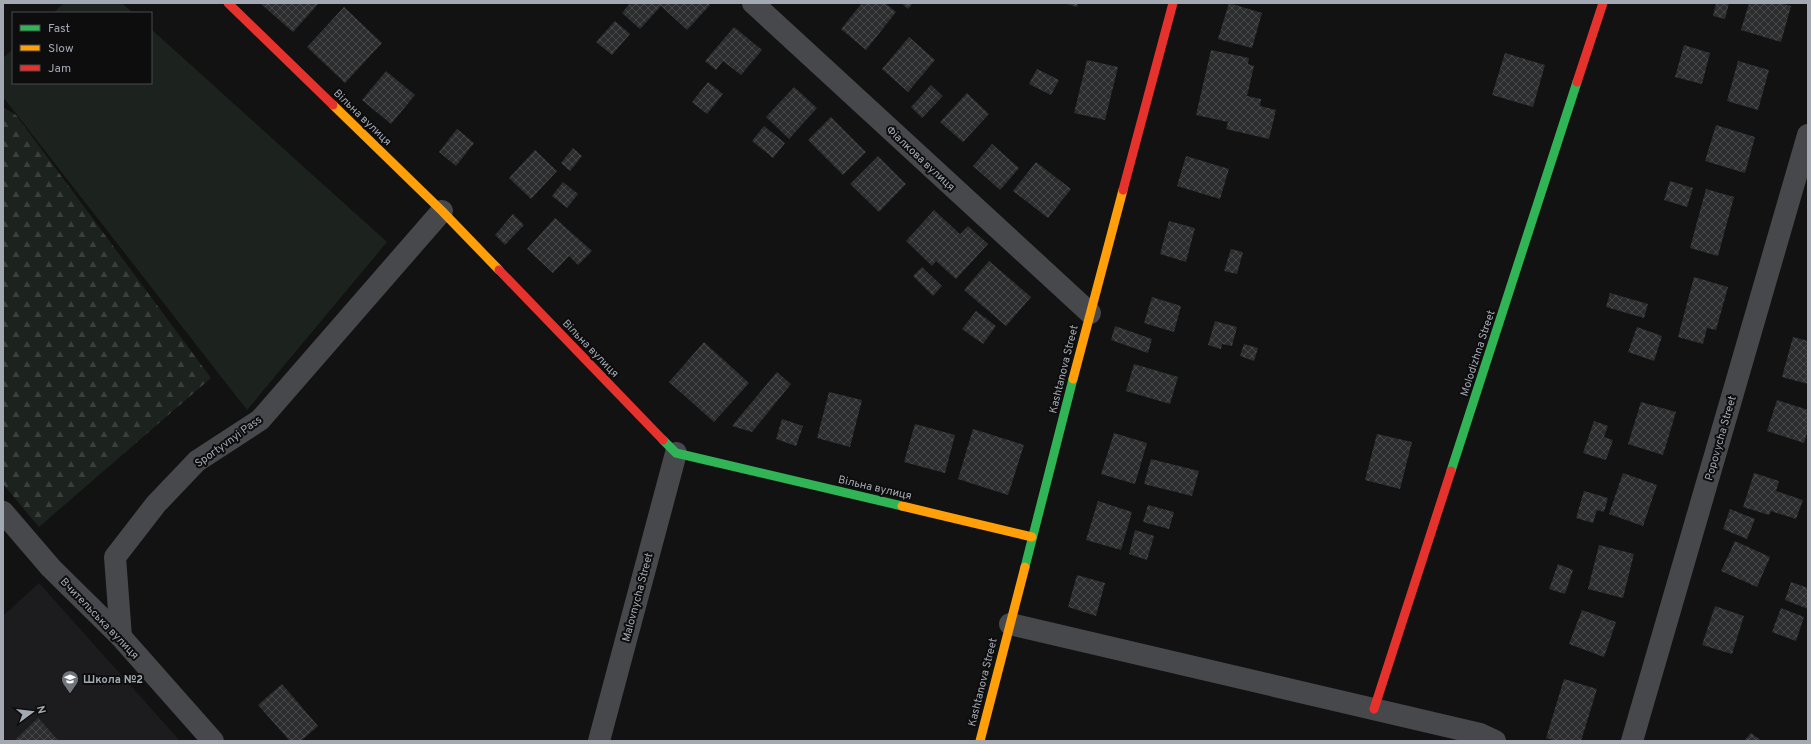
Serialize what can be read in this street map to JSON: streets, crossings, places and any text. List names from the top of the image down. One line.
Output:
{"streets":{"street":["Вільна вулиця","Фіалкова вулиця","Molodizhna Street","Kashtanova Street","Popovycha Street","Sportyvnyi Pass","Malovnycha Street","Вчительська вулиця"]},"crossings":[["Вільна вулиця","Kashtanova Street"],["Вільна вулиця","Sportyvnyi Pass"],["Вільна вулиця","Malovnycha Street"],["Фіалкова вулиця","Kashtanova Street"],["Sportyvnyi Pass","Вчительська вулиця"]],"places":{"school or university":["Школа №2"]},"legend":["Fast","Slow","Jam"],"north":"right"}
